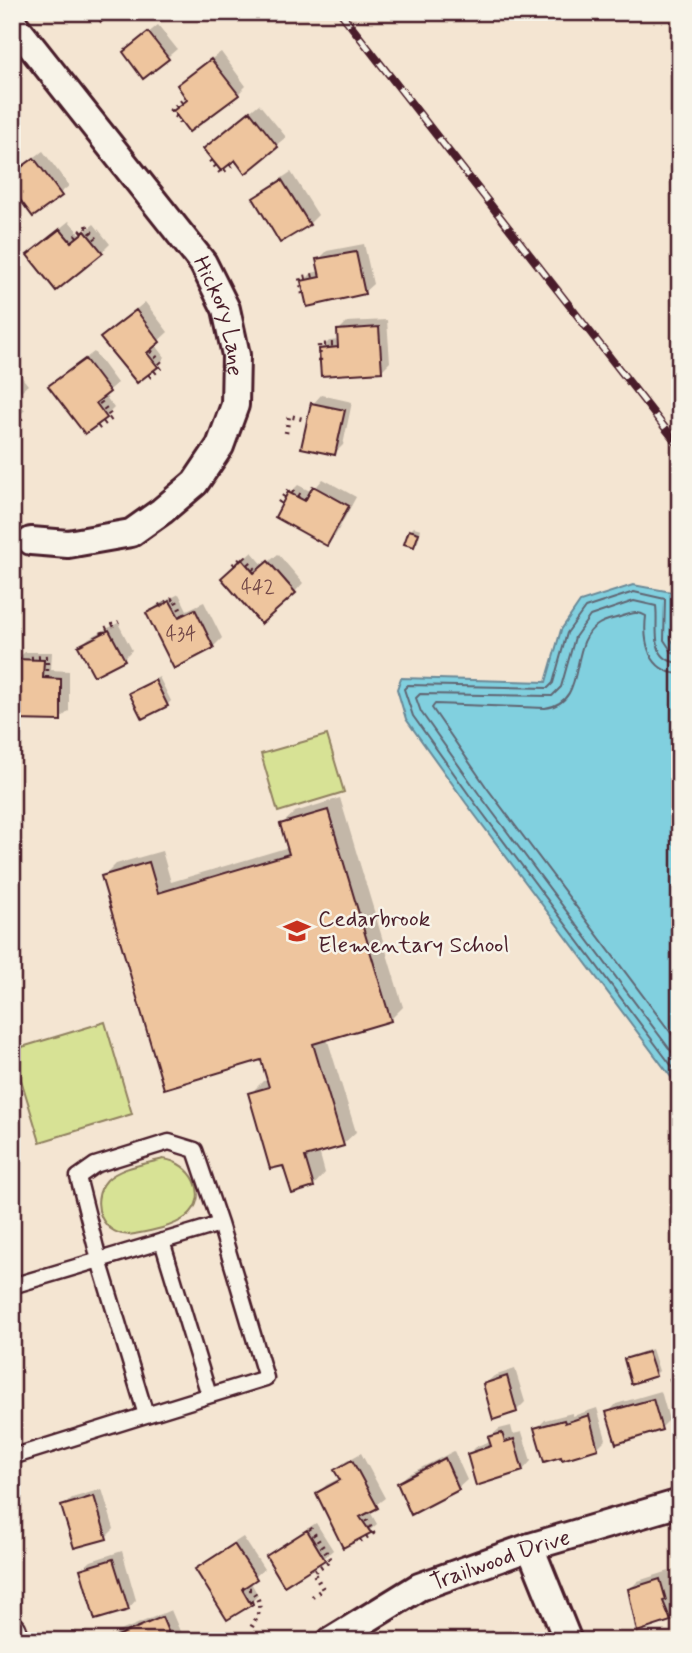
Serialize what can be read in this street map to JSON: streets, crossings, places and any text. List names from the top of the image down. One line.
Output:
{"streets":{"street":["Hickory Lane","Trailwood Drive"]},"places":{"school or university":["Cedarbrook Elementary School"]},"house_numbers":["442","434"]}
